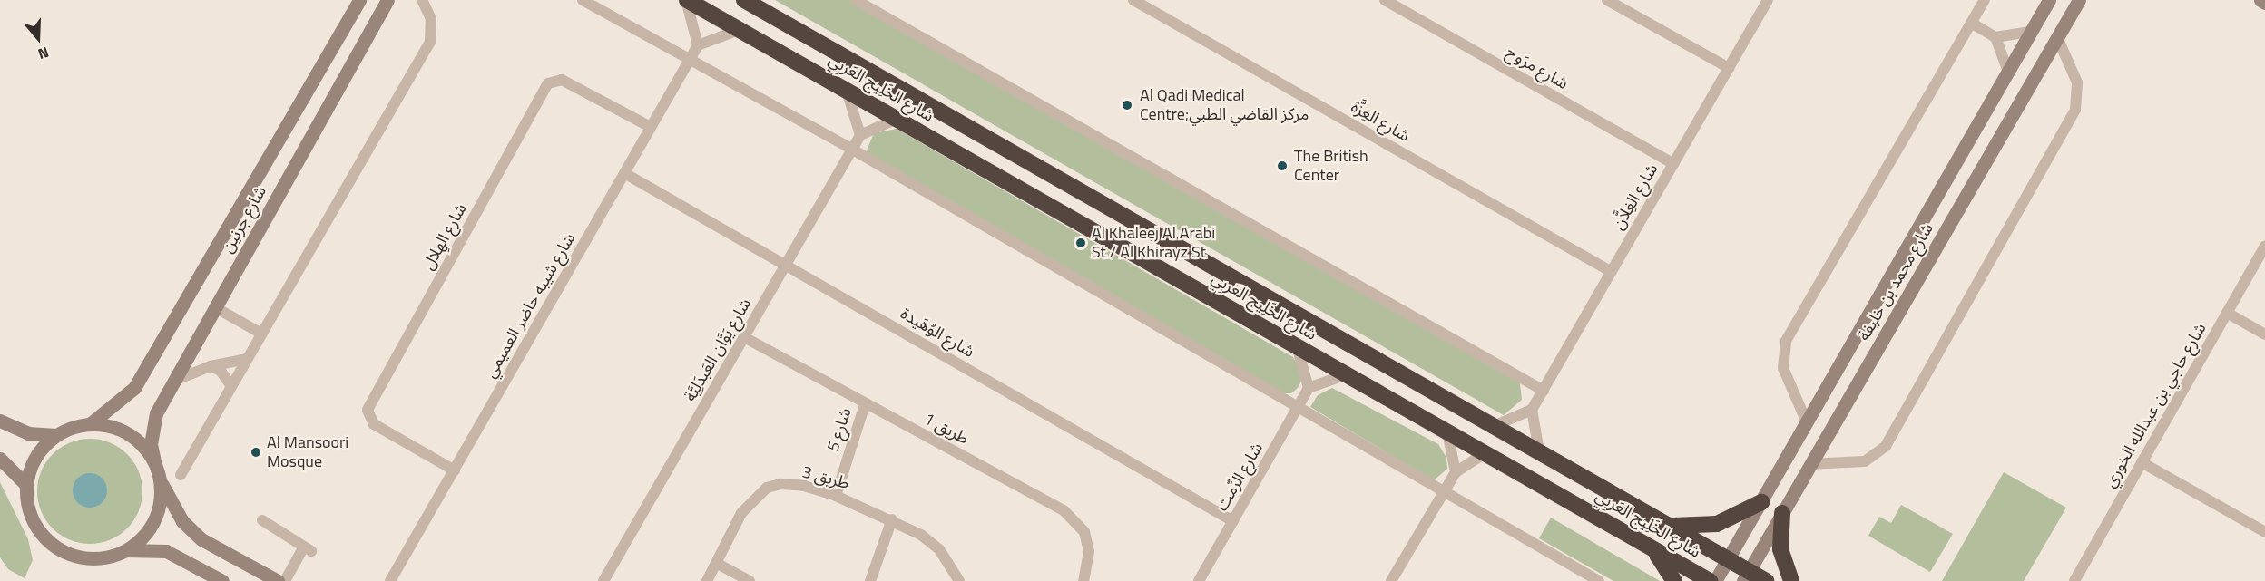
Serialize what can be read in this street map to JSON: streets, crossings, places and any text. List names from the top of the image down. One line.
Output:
{"streets":{"highway":["شارع الخَلِيج العَربِي"],"main road":["شارع جرنين","شارع محمد بن خليفة"],"street":["شارع مرَوح","شارع العِزَّة","شارع الغِلاَّن","شارع الهِلال","شارع شيبه حاضر العميمي","شارع الوُهَيدة","شارع يَوَّان العَبدَلِيَّة","شارع حاجي بن عبدالله الخوري","طريق 1","شارع 5","شارع الرِّمث","طريق 3"]},"crossings":[["شارع مرَوح","شارع الغِلاَّن"],["شارع الخَلِيج العَربِي","شارع محمد بن خليفة"],["شارع الخَلِيج العَربِي","شارع يَوَّان العَبدَلِيَّة"],["شارع العِزَّة","شارع الغِلاَّن"],["شارع الهِلال","شارع شيبه حاضر العميمي"],["شارع شيبه حاضر العميمي","شارع الوُهَيدة"],["شارع الوُهَيدة","شارع يَوَّان العَبدَلِيَّة"],["شارع الوُهَيدة","شارع الرِّمث"],["شارع يَوَّان العَبدَلِيَّة","طريق 1"],["طريق 1","شارع 5"],["شارع 5","طريق 3"]],"places":["Al Qadi Medical Centre;مركز القاضي الطبي","The British Center","Al Khaleej Al Arabi St / Al Khirayz St","Al Mansoori Mosque"],"north":"bottom"}
